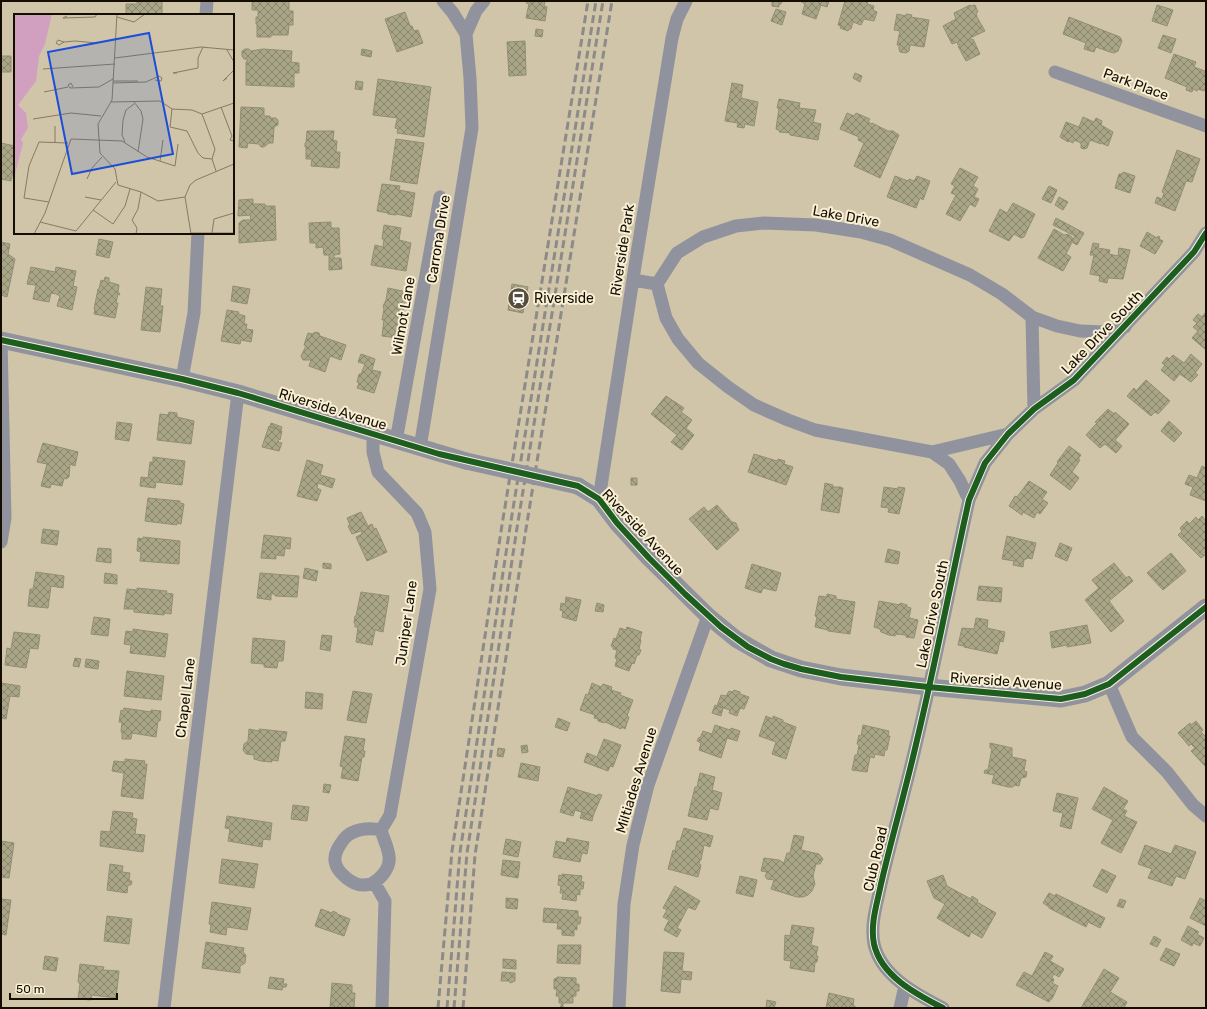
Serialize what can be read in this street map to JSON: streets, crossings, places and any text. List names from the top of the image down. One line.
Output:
{"streets":{"street":["Park Place","Lake Drive","Carrona Drive","Riverside Park","Wilmot Lane","Lake Drive South","Riverside Avenue","Juniper Lane","Chapel Lane","Miltiades Avenue","Club Road"]},"crossings":[["Lake Drive","Lake Drive South"],["Carrona Drive","Riverside Avenue"],["Riverside Park","Riverside Avenue"],["Wilmot Lane","Riverside Avenue"],["Lake Drive South","Riverside Avenue"],["Lake Drive South","Club Road"],["Riverside Avenue","Juniper Lane"],["Riverside Avenue","Chapel Lane"],["Riverside Avenue","Miltiades Avenue"],["Riverside Avenue","Club Road"]],"places":{"station":["Riverside"]},"scale_bar":"50 m"}
